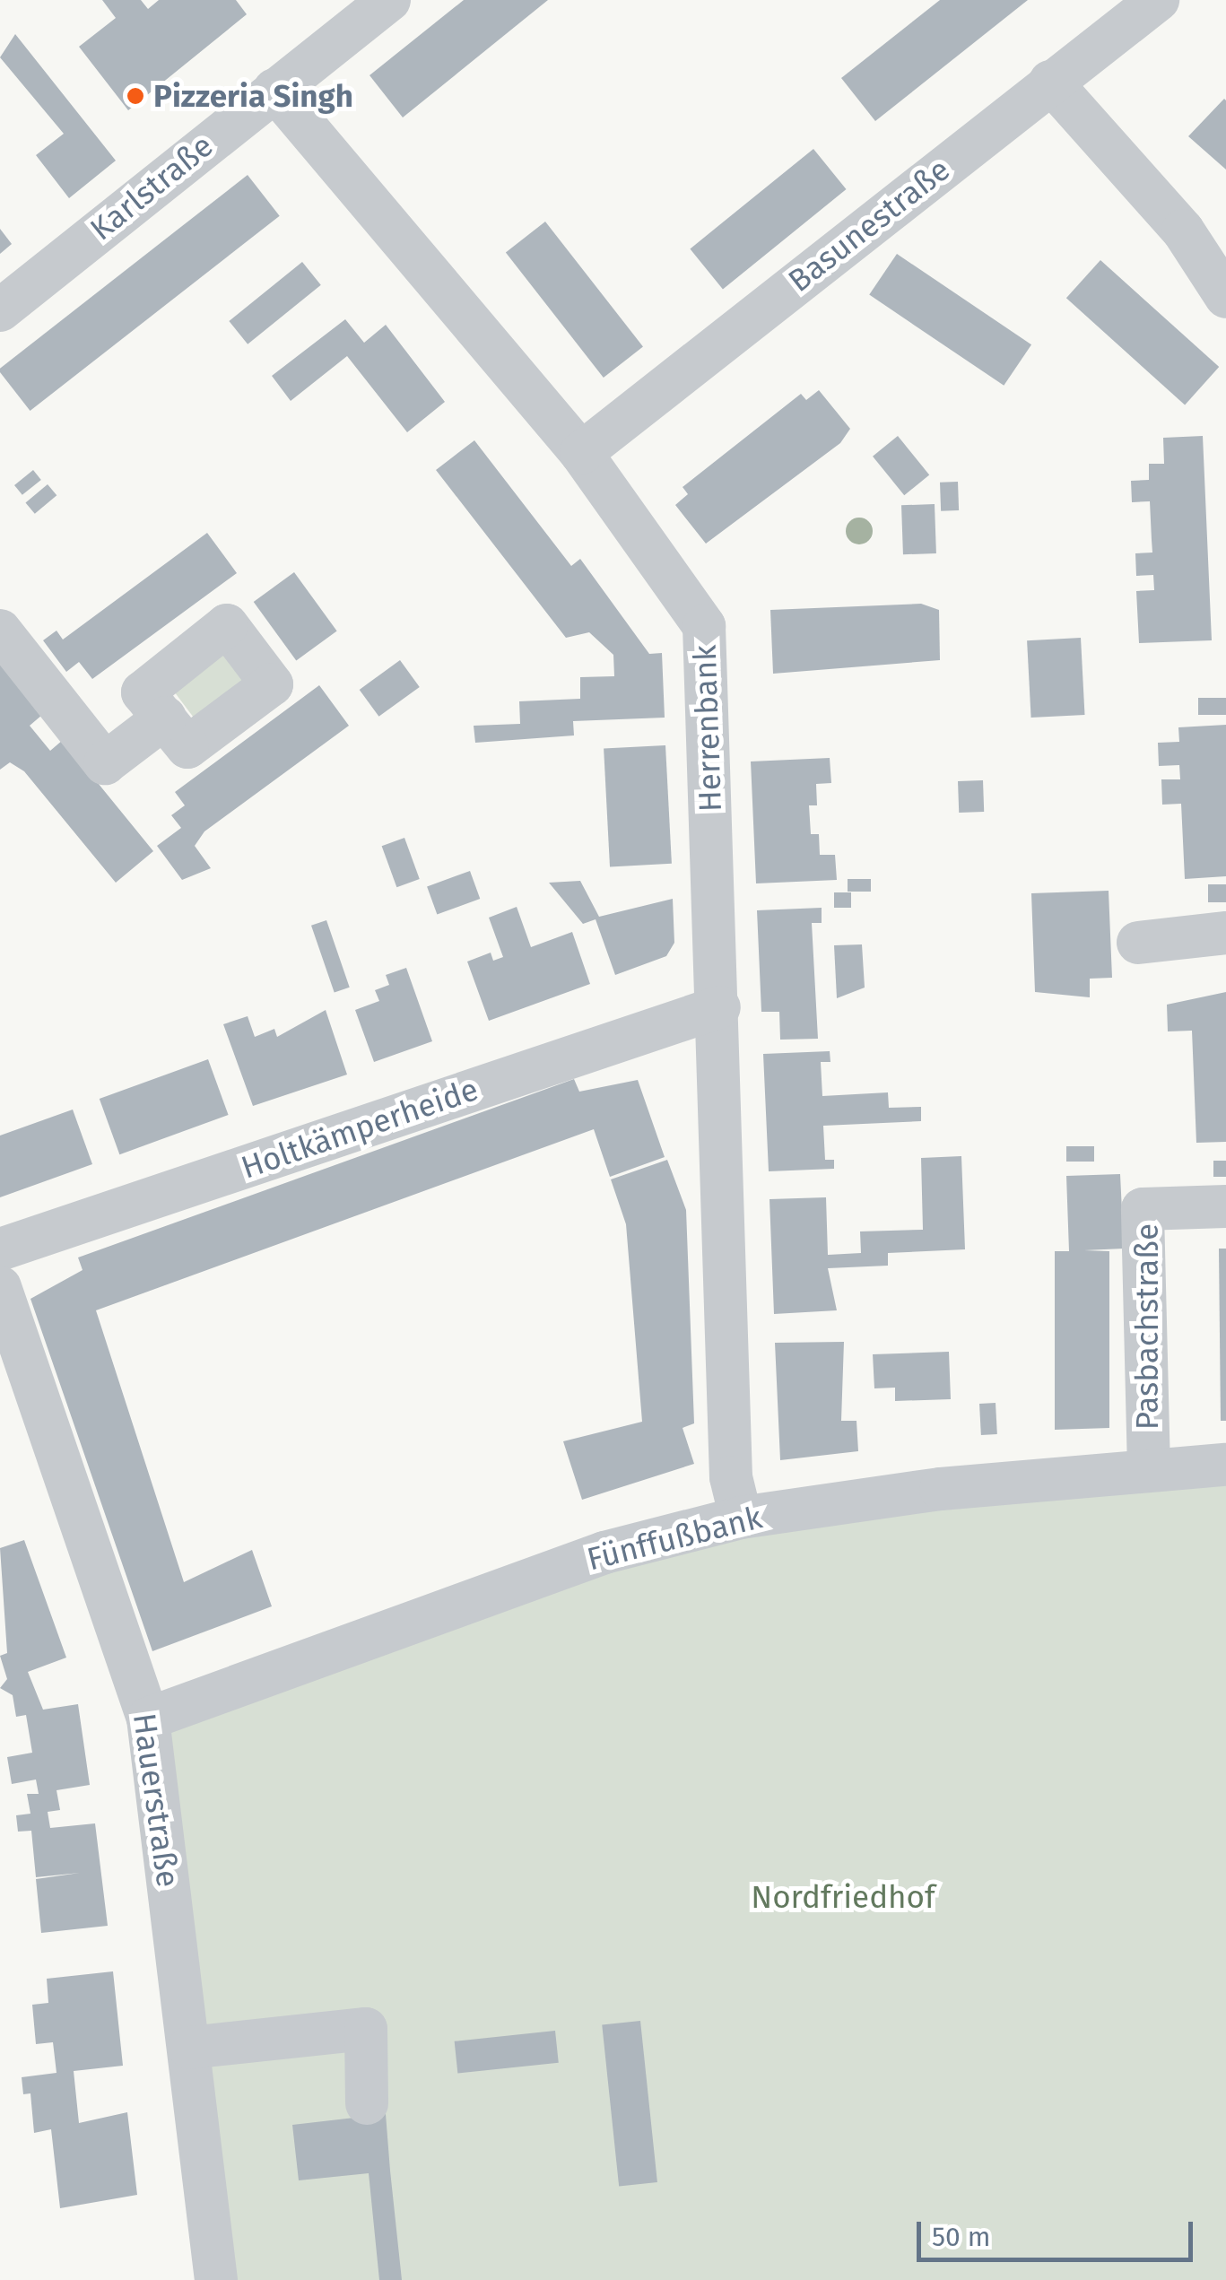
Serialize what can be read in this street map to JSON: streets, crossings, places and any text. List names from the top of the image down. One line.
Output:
{"streets":{"street":["Karlstraße","Basunestraße","Herrenbank","Holtkämperheide","Pasbachstraße","Fünffußbank","Hauerstraße"]},"crossings":[["Karlstraße","Herrenbank"],["Basunestraße","Herrenbank"],["Herrenbank","Holtkämperheide"],["Herrenbank","Fünffußbank"],["Pasbachstraße","Fünffußbank"],["Fünffußbank","Hauerstraße"]],"parks":["Nordfriedhof"],"places":["Pizzeria Singh"],"scale_bar":"50 m"}
